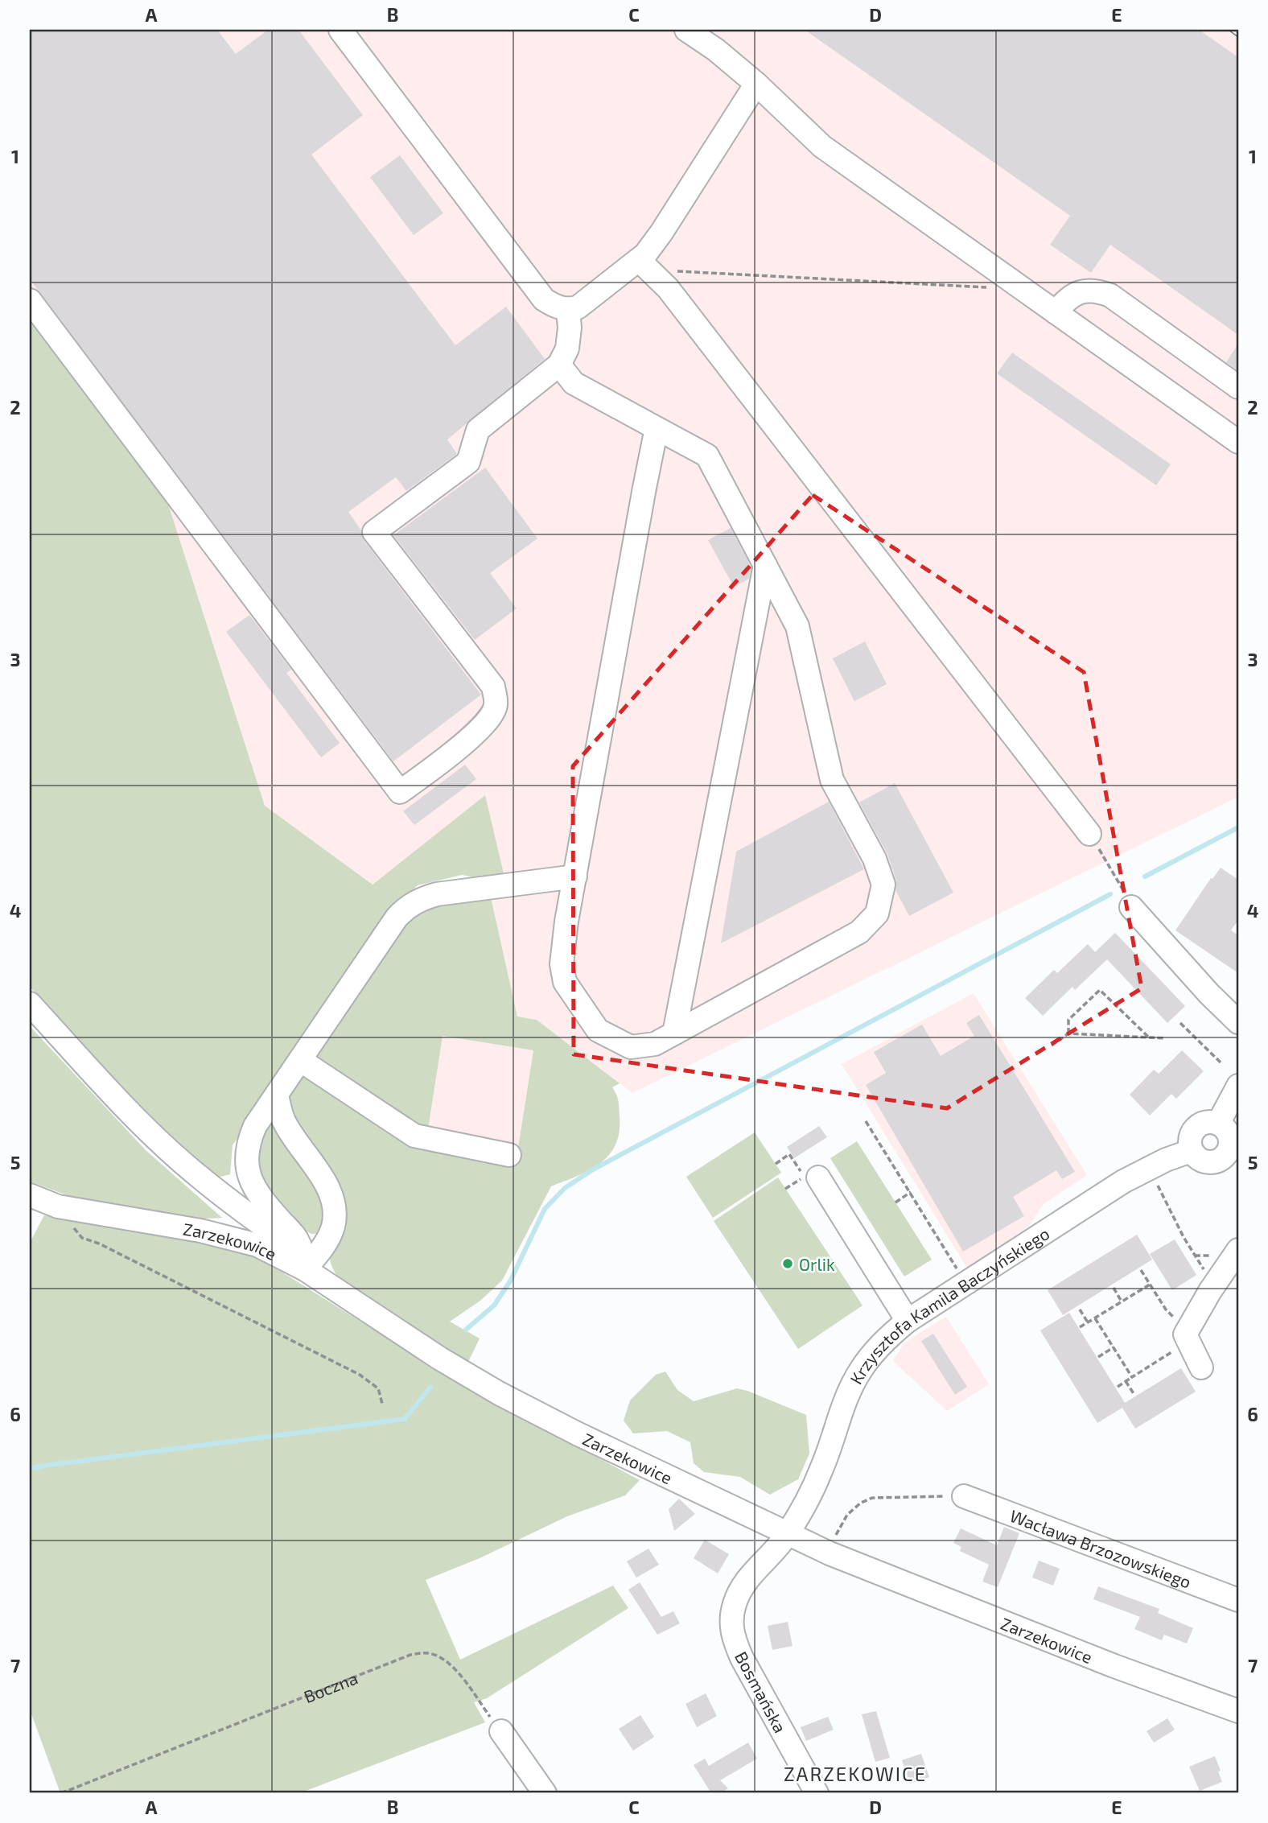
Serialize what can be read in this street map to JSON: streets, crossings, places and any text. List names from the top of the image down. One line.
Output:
{"streets":{"street":["Zarzekowice","Krzysztofa Kamila Baczyńskiego","Wacława Brzozowskiego","Bosmańska"],"path":["Boczna"]},"crossings":[["Zarzekowice","Krzysztofa Kamila Baczyńskiego"],["Zarzekowice","Bosmańska"],["Krzysztofa Kamila Baczyńskiego","Bosmańska"]],"districts":["ZARZEKOWICE"],"places":["Orlik"],"grid":{"columns":["A","B","C","D","E"],"rows":["1","2","3","4","5","6","7"]}}
